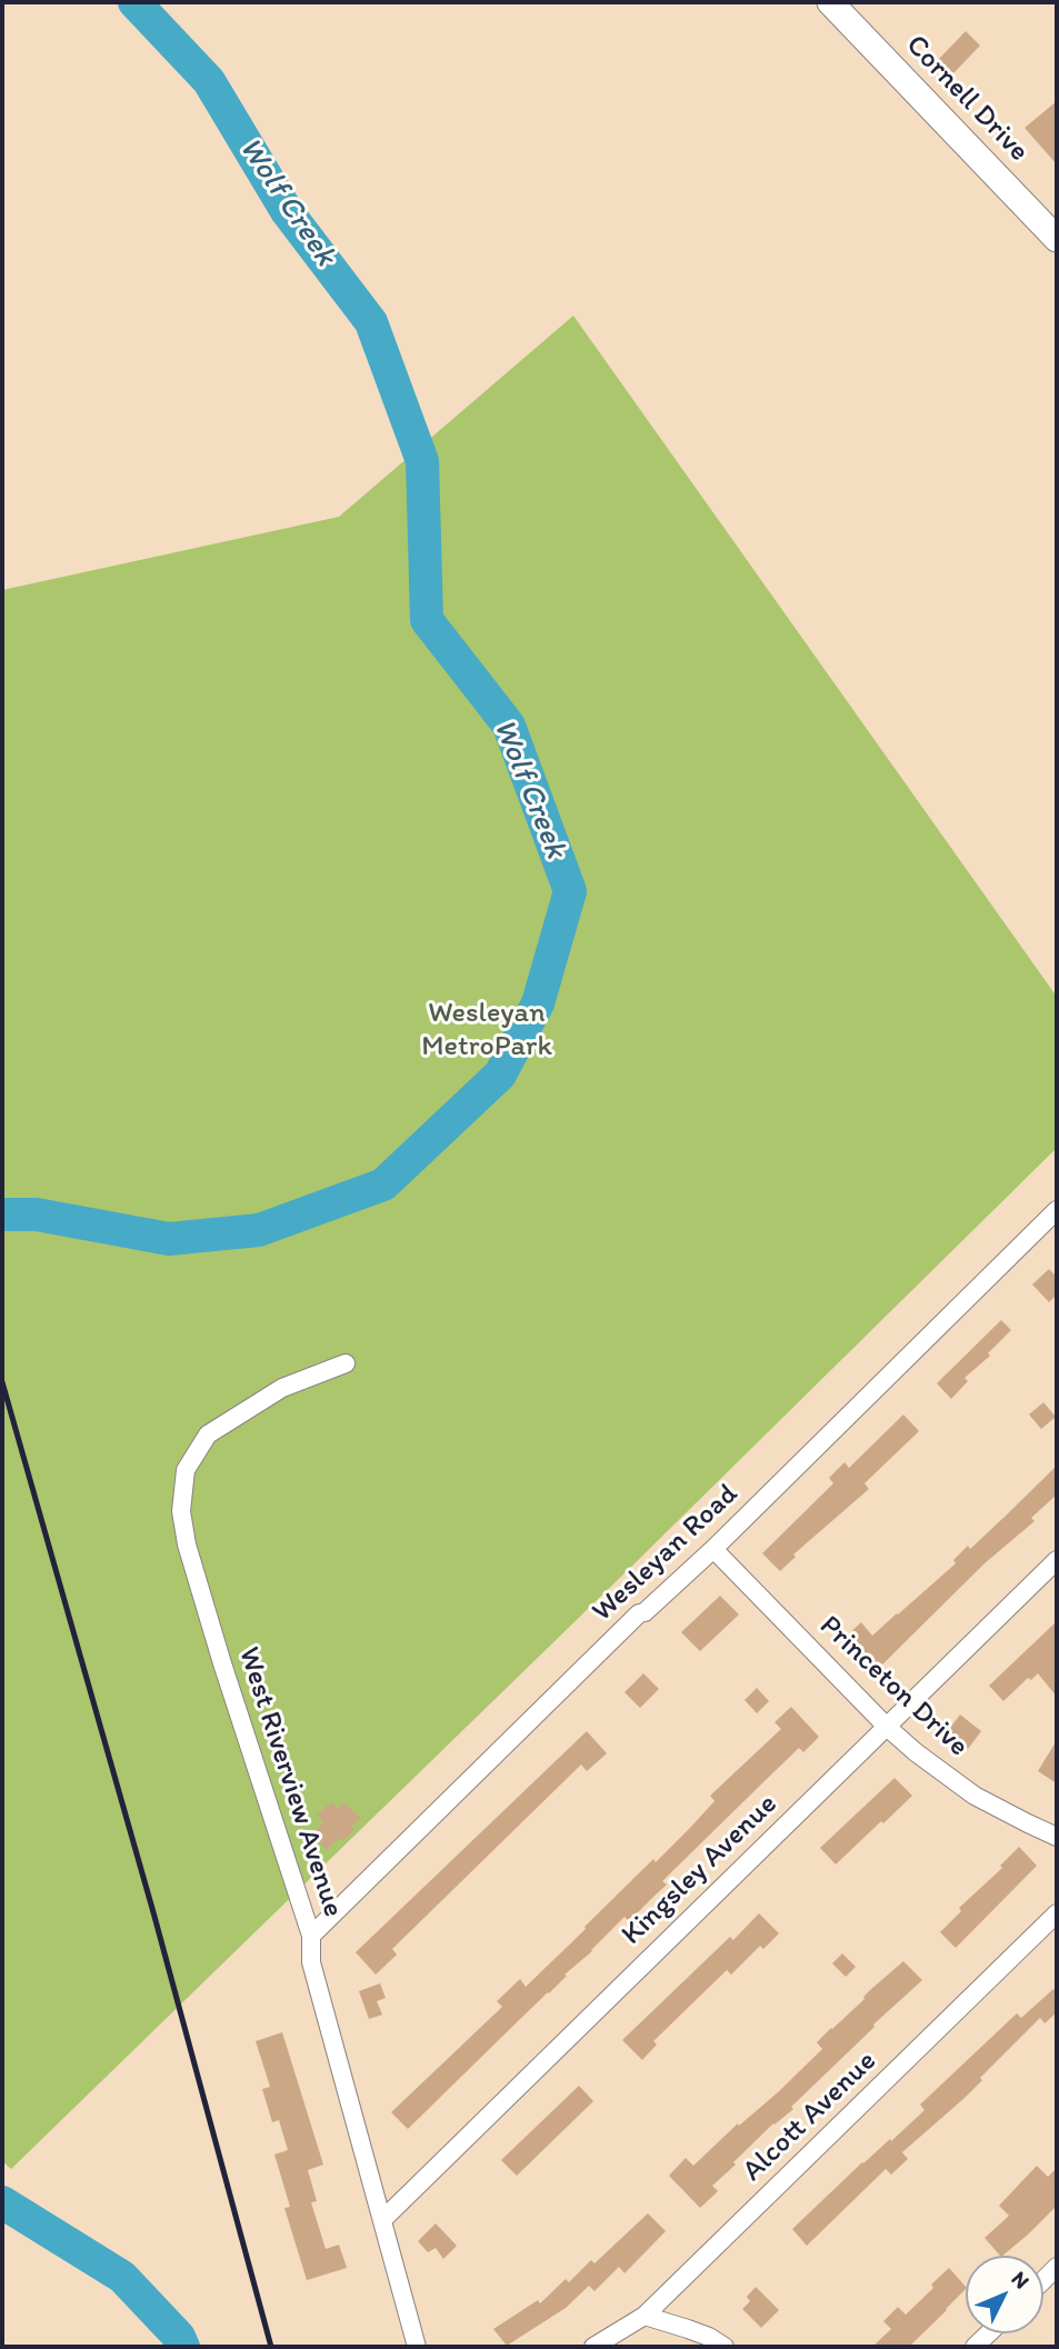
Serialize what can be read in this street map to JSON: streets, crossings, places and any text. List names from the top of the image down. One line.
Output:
{"streets":{"street":["Cornell Drive","Wesleyan Road","Princeton Drive","West Riverview Avenue","Kingsley Avenue","Alcott Avenue"]},"crossings":[["Wesleyan Road","Princeton Drive"],["Wesleyan Road","West Riverview Avenue"],["Princeton Drive","Kingsley Avenue"],["West Riverview Avenue","Kingsley Avenue"]],"water":["Wolf Creek"],"parks":["Wesleyan MetroPark"],"north":"top right"}
